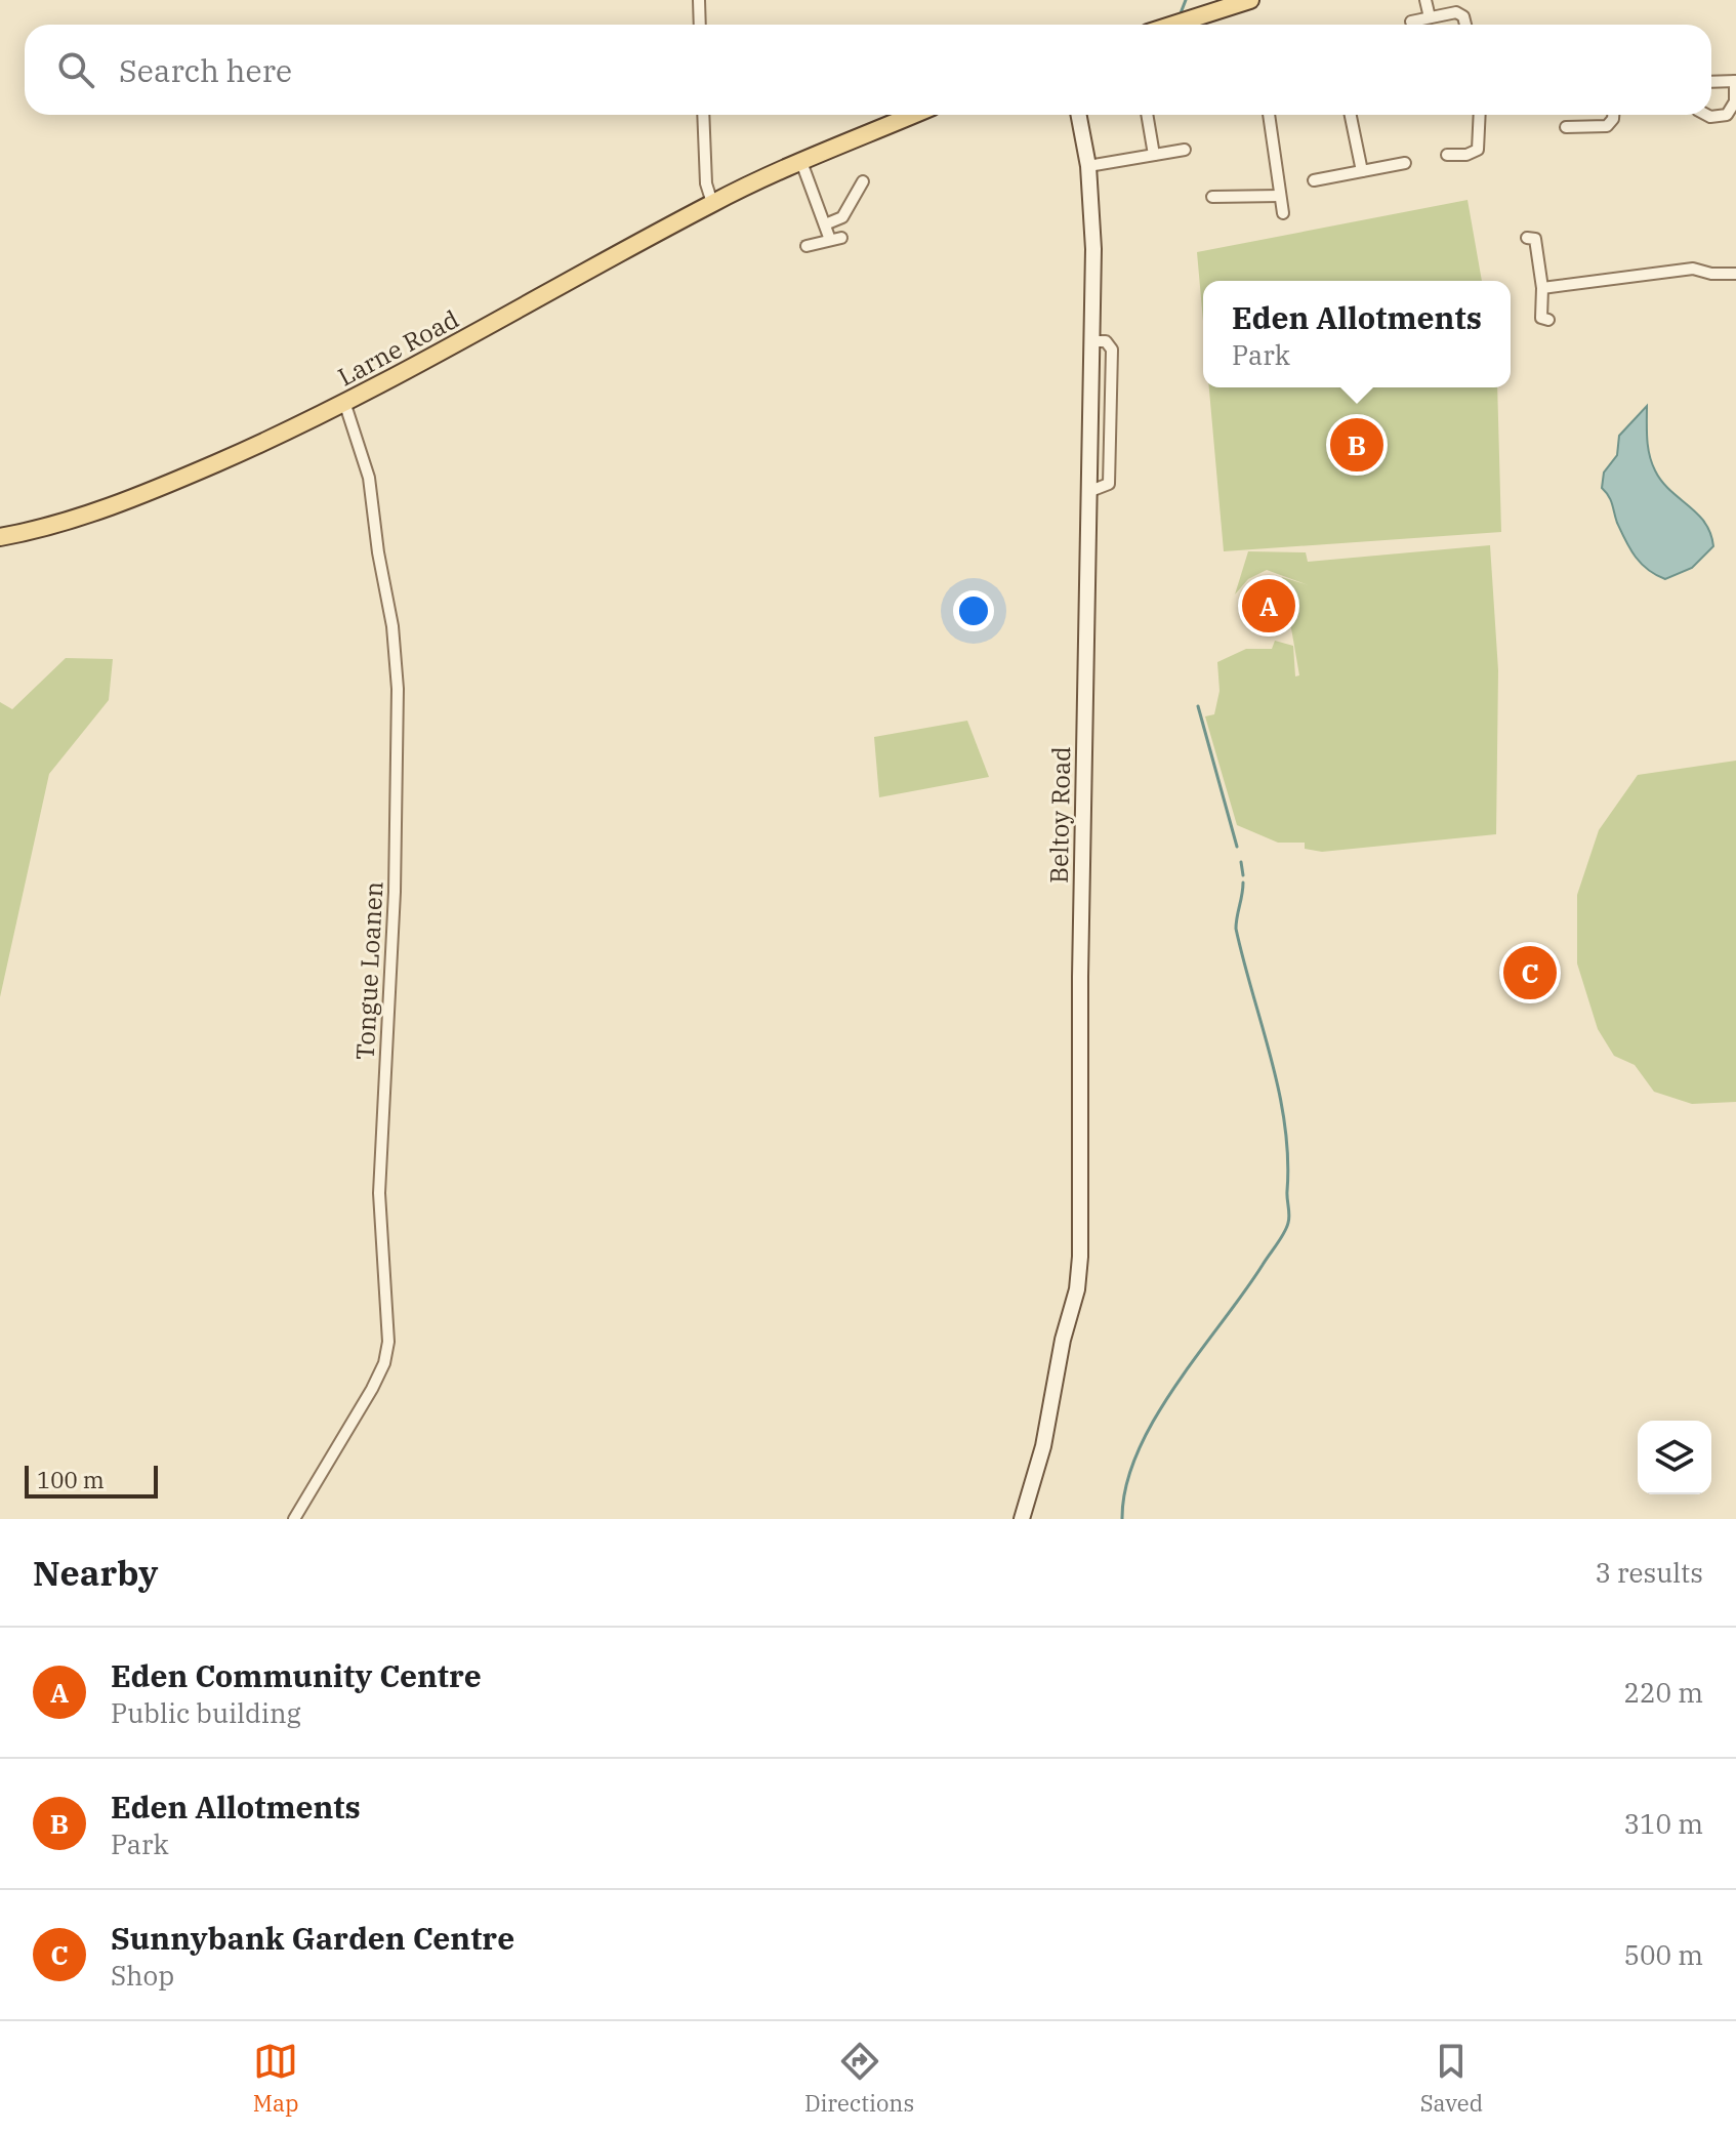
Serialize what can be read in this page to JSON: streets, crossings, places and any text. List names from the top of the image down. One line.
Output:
{"streets":{"main road":["Larne Road","Beltoy Road"],"street":["Tongue Loanen"]},"crossings":[["Larne Road","Tongue Loanen"]],"scale_bar":"100 m","page":{"search":"Search here","popup":["Eden Allotments","Park"],"pins":["B","A","C"],"scale":"100 m","heading":["Nearby","3 results"],"list":[{"mark":"A","name":"Eden Community Centre","note":"Public building","value":"220 m"},{"mark":"B","name":"Eden Allotments","note":"Park","value":"310 m"},{"mark":"C","name":"Sunnybank Garden Centre","note":"Shop","value":"500 m"}],"nav":["Map","Directions","Saved"]}}
